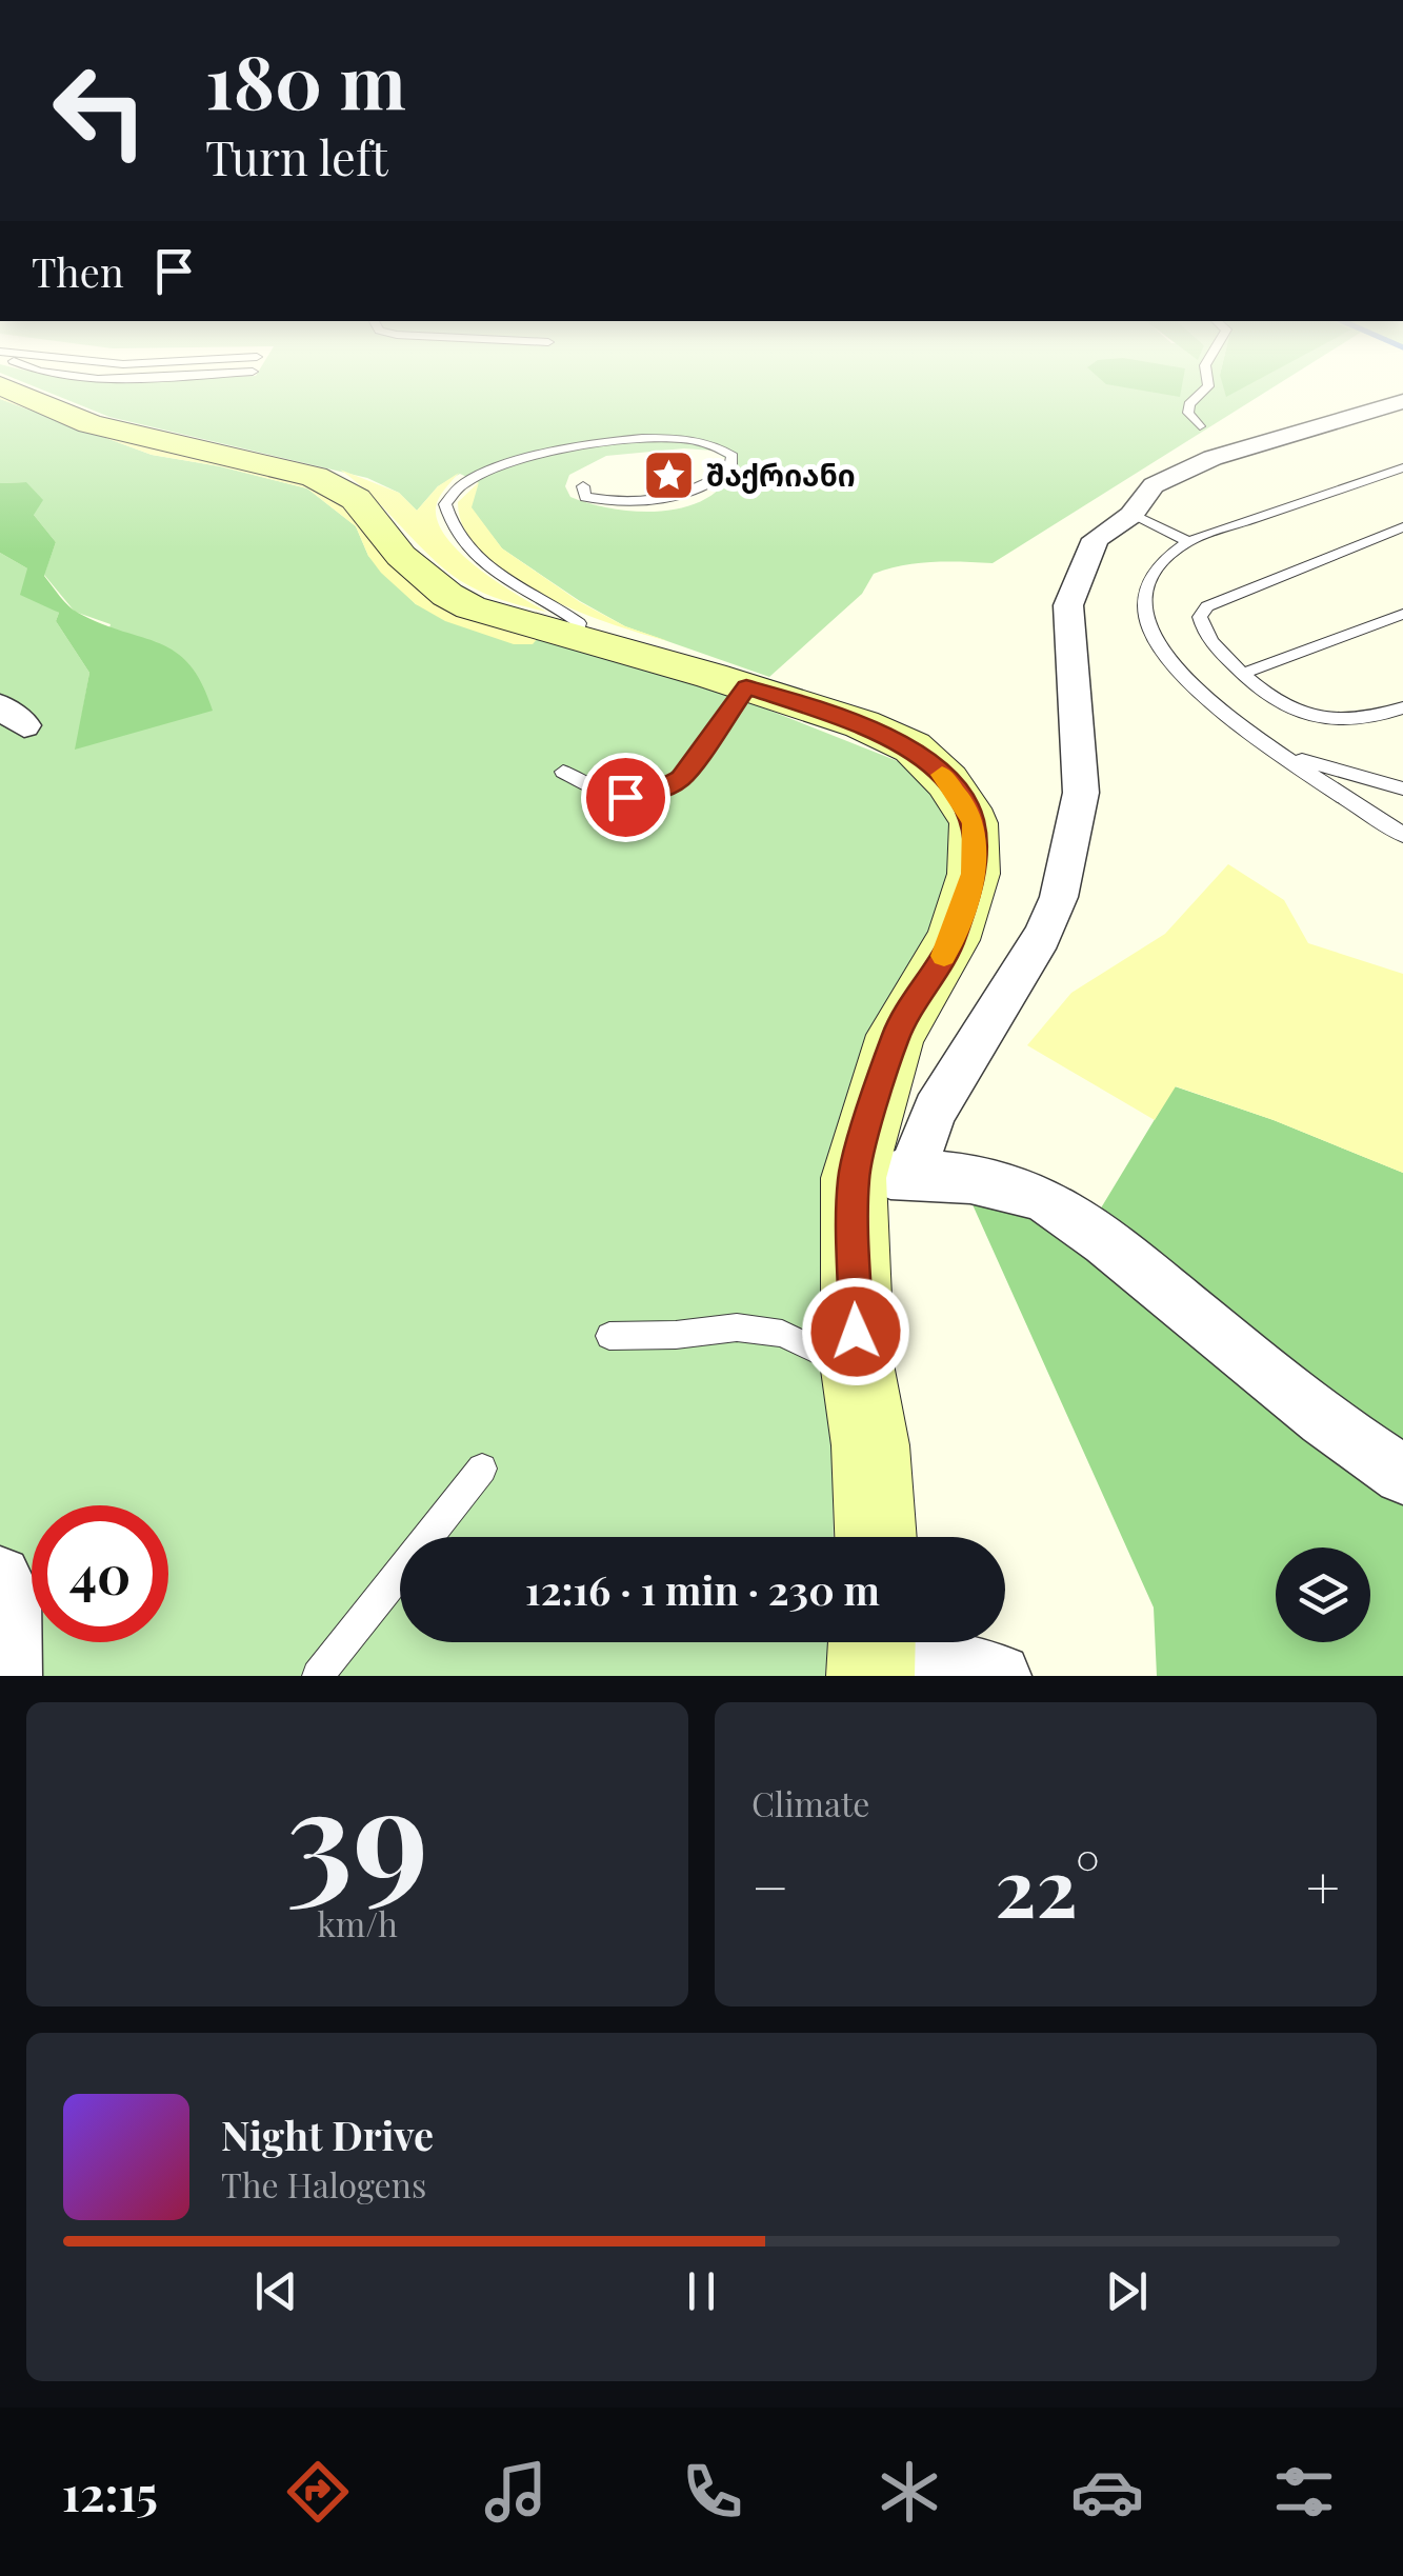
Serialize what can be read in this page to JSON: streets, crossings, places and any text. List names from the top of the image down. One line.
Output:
{"places":{"place":["შაქრიანი"]},"page":{"turn":["180 m","Turn left"],"then":"Then","limit":"40","trip":"12:16 · 1 min · 230 m","tile":[["39","km/h"],"Climate"],"heat":["−","22°","+"],"song":["Night Drive","The Halogens"],"tabs":"12:15"}}
